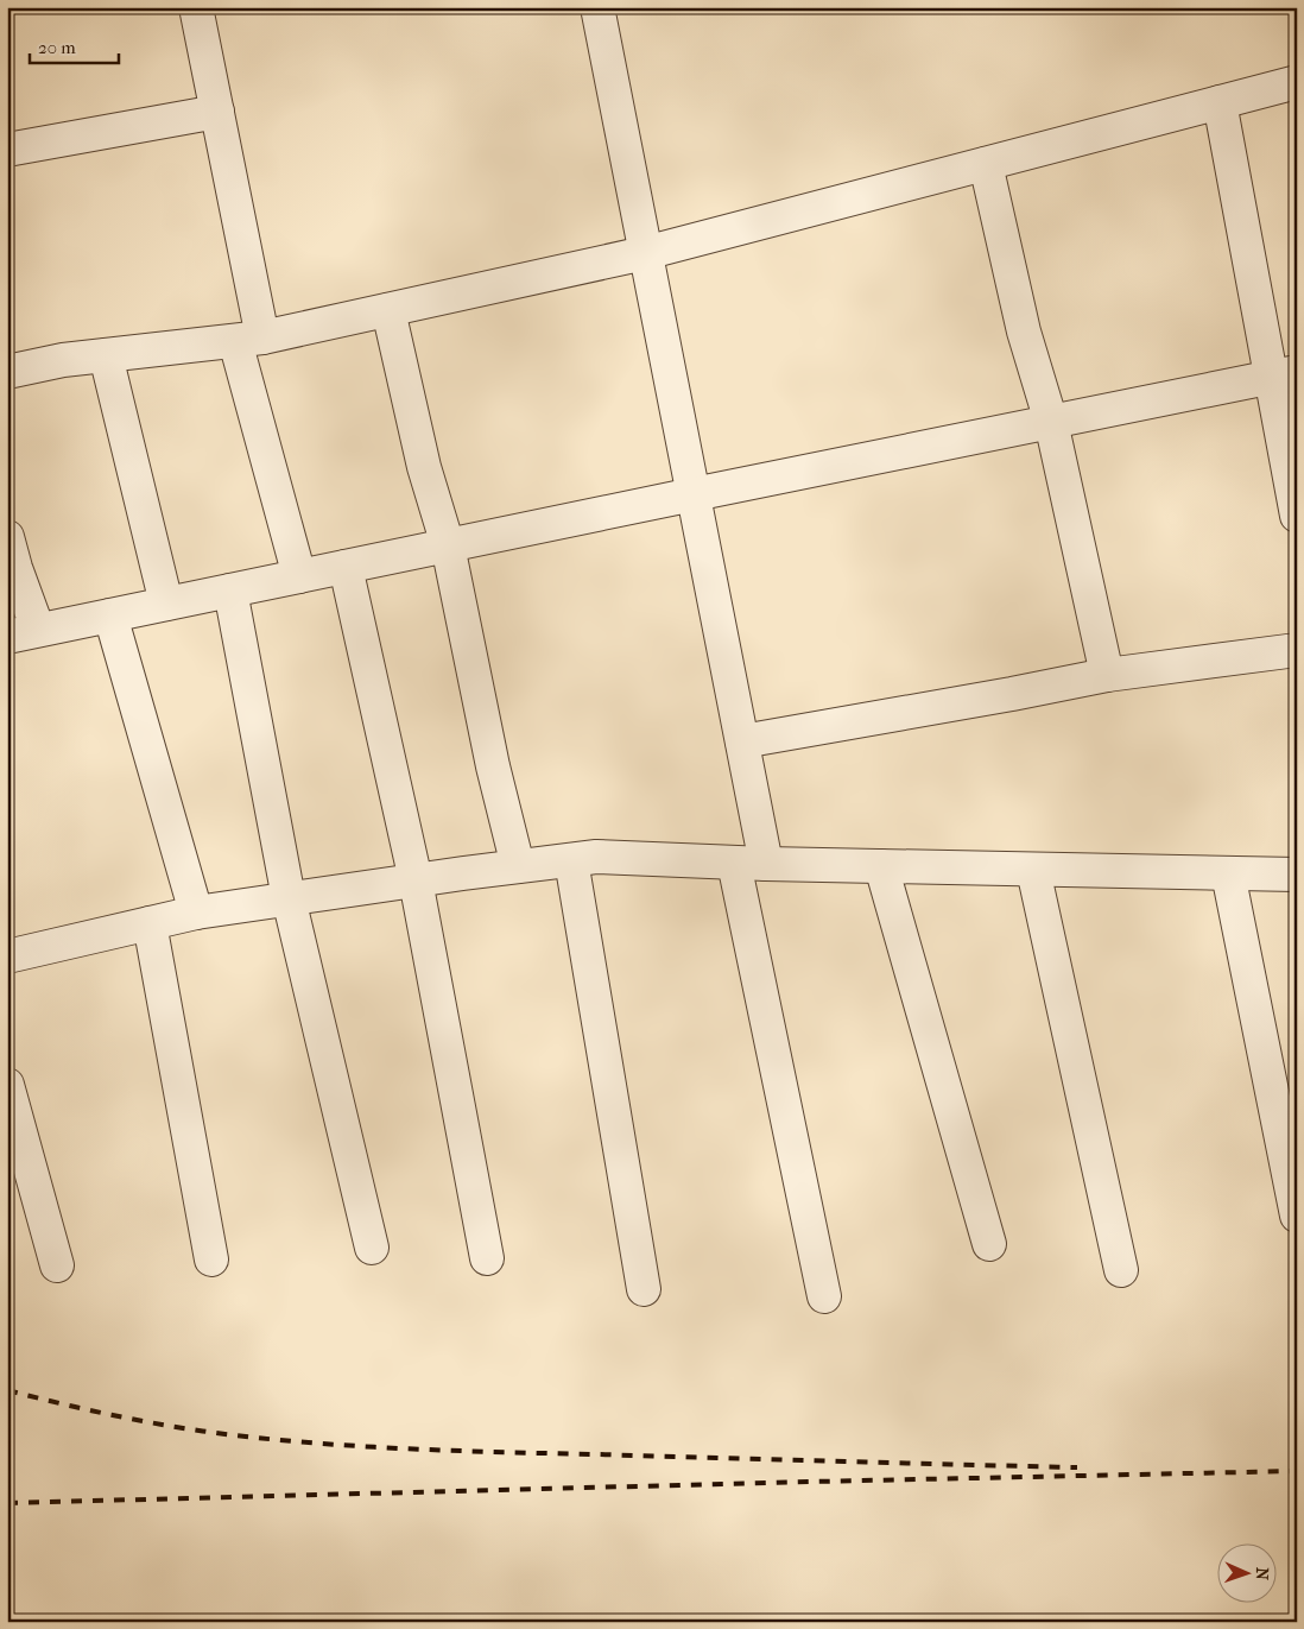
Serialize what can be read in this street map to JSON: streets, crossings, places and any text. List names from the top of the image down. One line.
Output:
{"scale_bar":"20 m","north":"right"}
